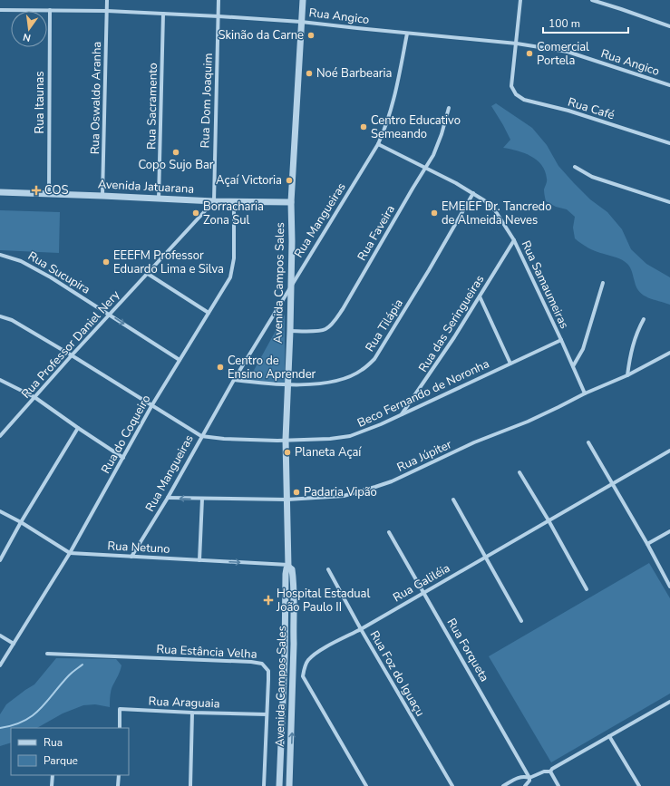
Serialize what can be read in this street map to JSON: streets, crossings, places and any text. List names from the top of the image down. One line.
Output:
{"streets":{"street":["Rua Angico","Rua Oswaldo Aranha","Rua Dom Joaquim","Rua Itaunas","Rua Sacramento","Rua Café","Avenida Jatuarana","Rua Mangueiras","Rua Faveira","Rua Sucupira","Avenida Campos Sales","Rua Samaumeiras","Rua das Seringueiras","Rua Tilápia","Rua Professor Daniel Nery","Beco Fernando de Noronha","Rua do Coqueiro","Rua Júpiter","Rua Netuno","Rua Galiléia","Rua Forqueta","Rua Estância Velha","Rua Foz do Iguaçu","Rua Araguaia"]},"crossings":[["Rua Angico","Rua Oswaldo Aranha"],["Rua Angico","Rua Dom Joaquim"],["Rua Angico","Rua Itaunas"],["Rua Angico","Rua Sacramento"],["Rua Angico","Rua Café"],["Rua Angico","Rua Mangueiras"],["Rua Angico","Avenida Campos Sales"],["Rua Oswaldo Aranha","Avenida Jatuarana"],["Rua Dom Joaquim","Avenida Jatuarana"],["Rua Dom Joaquim","Rua Professor Daniel Nery"],["Rua Itaunas","Avenida Jatuarana"],["Rua Sacramento","Avenida Jatuarana"],["Avenida Jatuarana","Avenida Campos Sales"],["Avenida Jatuarana","Rua Professor Daniel Nery"],["Avenida Jatuarana","Rua do Coqueiro"],["Rua Mangueiras","Avenida Campos Sales"],["Rua Mangueiras","Rua Samaumeiras"],["Rua Mangueiras","Rua Tilápia"],["Rua Mangueiras","Beco Fernando de Noronha"],["Rua Mangueiras","Rua Júpiter"],["Rua Mangueiras","Rua Netuno"],["Rua Faveira","Avenida Campos Sales"],["Rua Faveira","Rua Samaumeiras"],["Rua Sucupira","Rua Professor Daniel Nery"],["Rua Sucupira","Rua do Coqueiro"],["Avenida Campos Sales","Rua Tilápia"],["Avenida Campos Sales","Beco Fernando de Noronha"],["Avenida Campos Sales","Rua Júpiter"],["Avenida Campos Sales","Rua Netuno"],["Rua Samaumeiras","Rua das Seringueiras"],["Rua Samaumeiras","Rua Tilápia"],["Rua Samaumeiras","Beco Fernando de Noronha"],["Rua Samaumeiras","Rua Júpiter"],["Rua das Seringueiras","Beco Fernando de Noronha"],["Rua Professor Daniel Nery","Beco Fernando de Noronha"],["Beco Fernando de Noronha","Rua do Coqueiro"],["Rua do Coqueiro","Rua Netuno"],["Rua Galiléia","Rua Forqueta"],["Rua Galiléia","Rua Foz do Iguaçu"],["Rua Estância Velha","Rua Araguaia"]],"one_way":["Rua Sucupira"],"places":{"other":["Skinão da Carne","Comercial Portela","Noé Barbearia","Centro Educativo Semeando","Copo Sujo Bar","Açaí Victoria","Borracharia Zona Sul","EMEIEF Dr. Tancredo de Almeida Neves","EEEFM Professor Eduardo Lima e Silva","Centro de Ensino Aprender","Planeta Açaí","Padaria Vipão"],"health":["COS","Hospital Estadual João Paulo II"]},"legend":["Rua","Parque"],"scale_bar":"100 m","north":"bottom"}
